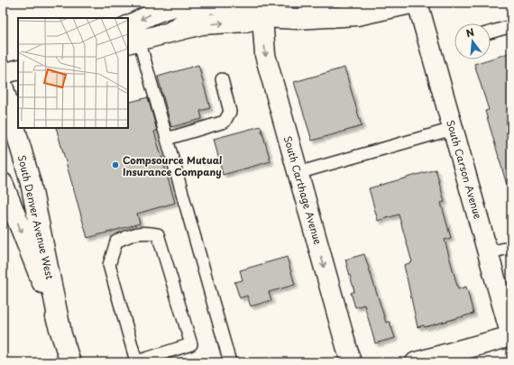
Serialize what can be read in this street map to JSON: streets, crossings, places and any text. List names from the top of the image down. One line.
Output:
{"streets":{"main road":["South Carson Avenue","South Carthage Avenue","South Denver Avenue West"]},"one_way":["South Carthage Avenue"],"places":["Compsource Mutual Insurance Company"],"north":"top"}
